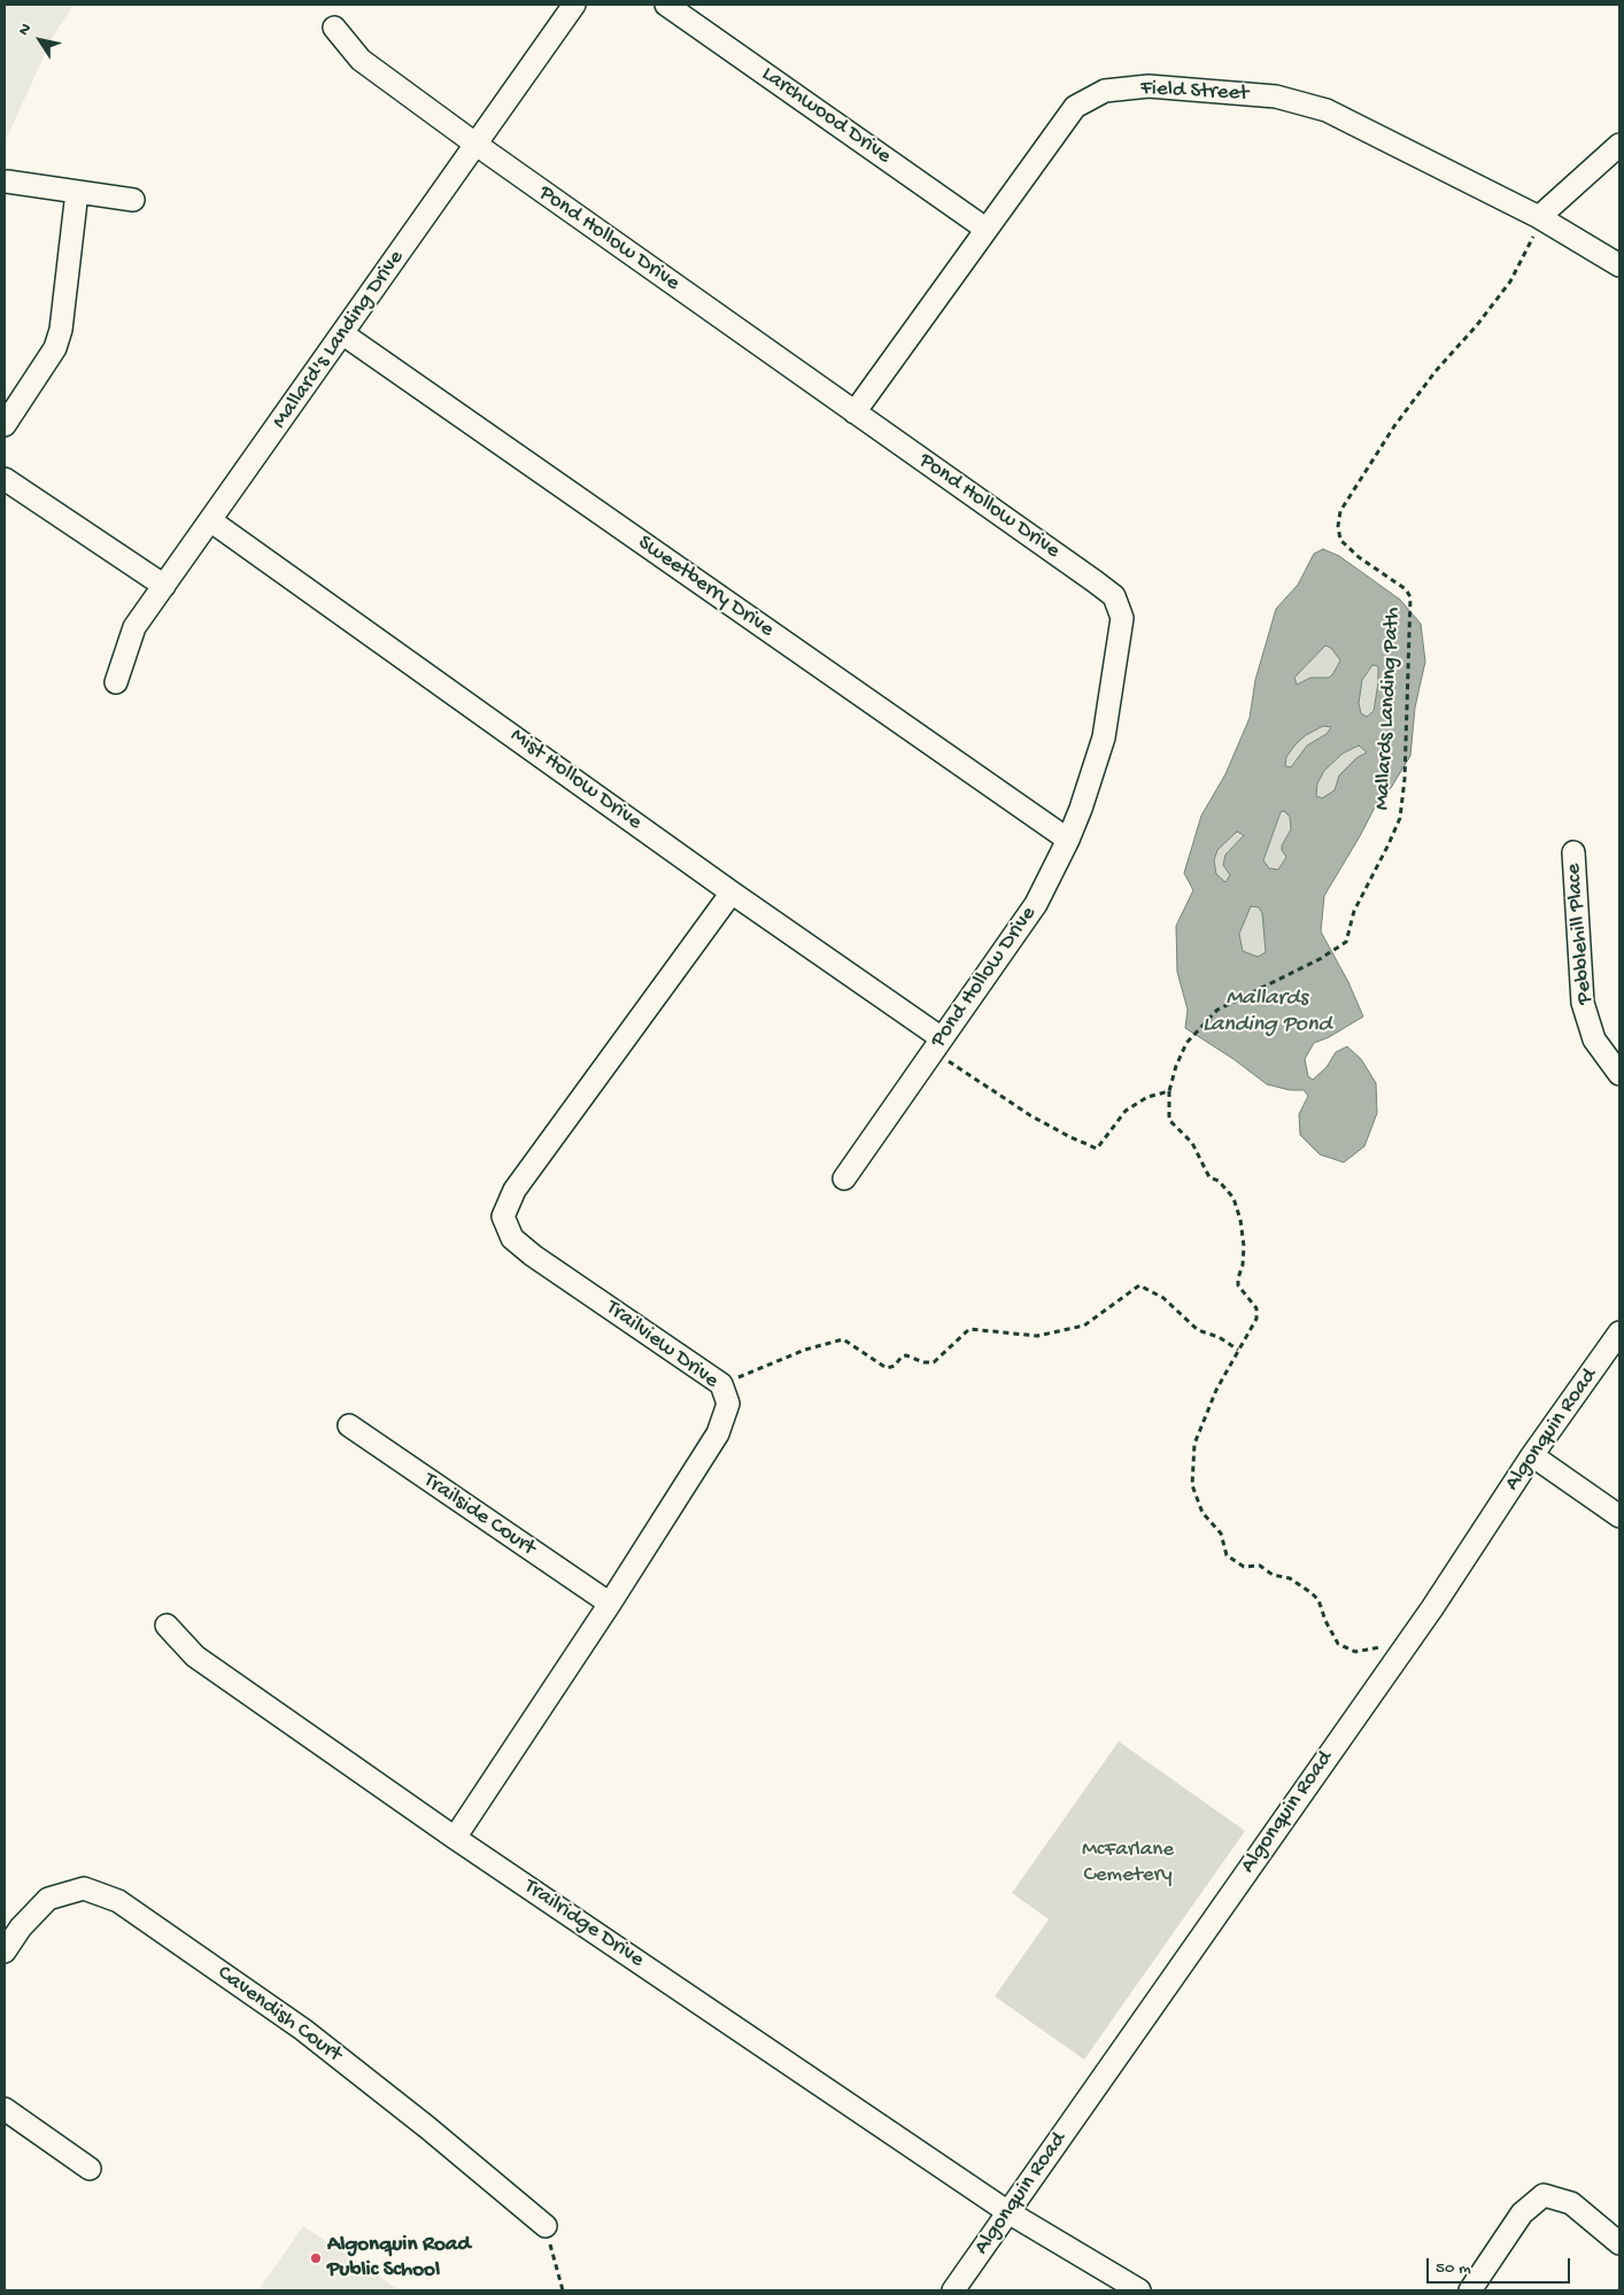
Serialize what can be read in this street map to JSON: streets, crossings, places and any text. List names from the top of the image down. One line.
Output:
{"streets":{"street":["Field Street","Larchwood Drive","Pond Hollow Drive","Mallard's Landing Drive","Sweetberry Drive","Mist Hollow Drive","Pebblehill Place","Trailview Drive","Algonquin Road","Trailside Court","Trailridge Drive","Cavendish Court"],"path":["Mallards Landing Path"]},"crossings":[["Field Street","Larchwood Drive"],["Field Street","Pond Hollow Drive"],["Field Street","Mallards Landing Path"],["Pond Hollow Drive","Mallard's Landing Drive"],["Pond Hollow Drive","Sweetberry Drive"],["Pond Hollow Drive","Mist Hollow Drive"],["Mallard's Landing Drive","Sweetberry Drive"],["Mallard's Landing Drive","Mist Hollow Drive"],["Mallards Landing Path","Algonquin Road"],["Mist Hollow Drive","Trailview Drive"],["Trailview Drive","Trailside Court"],["Trailview Drive","Trailridge Drive"],["Algonquin Road","Trailridge Drive"]],"water":["Mallards Landing Pond"],"parks":["McFarlane Cemetery"],"places":["Algonquin Road Public School"],"scale_bar":"50 m","north":"top left"}
